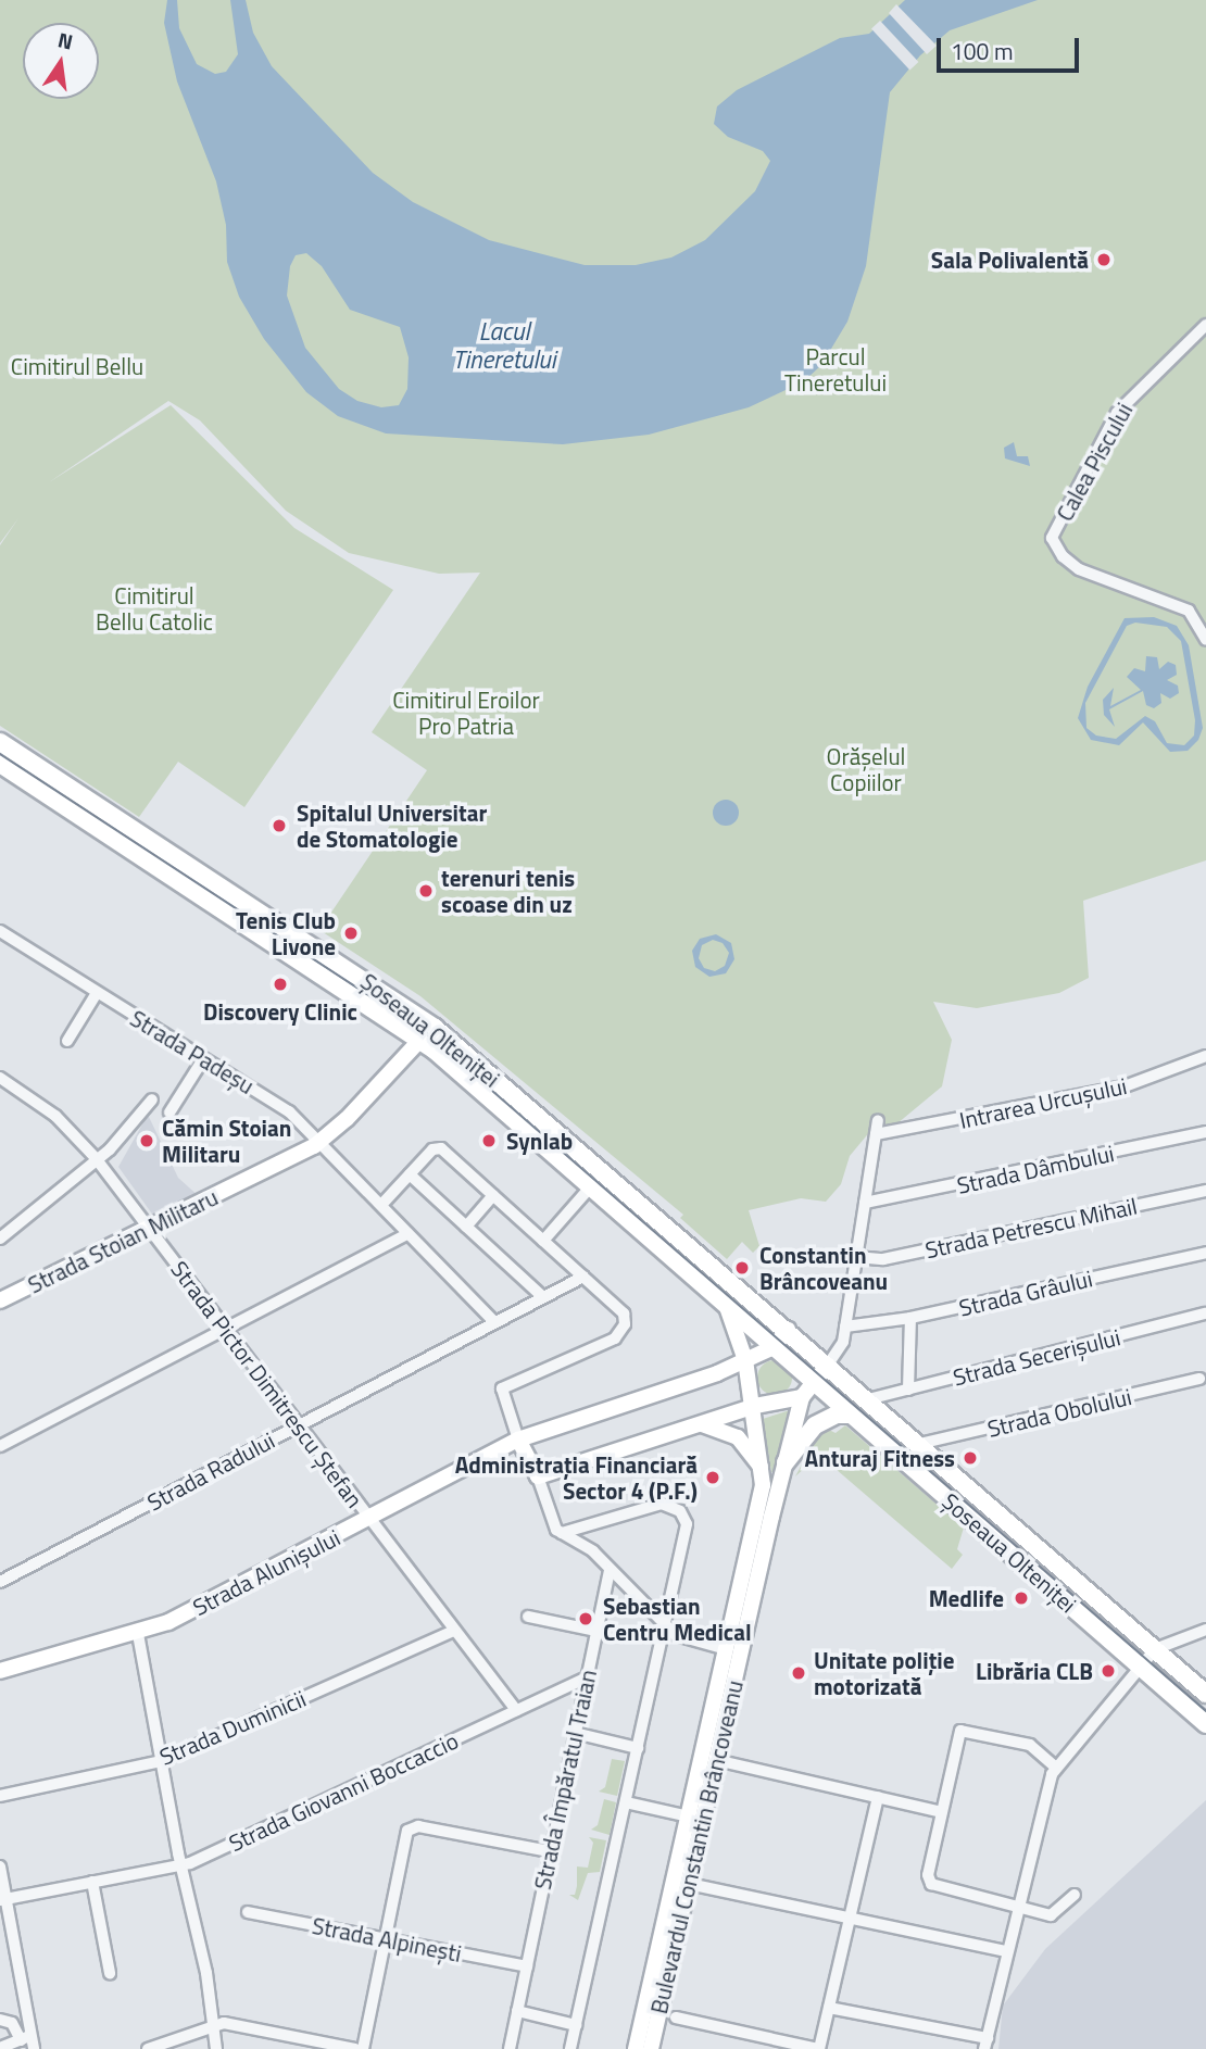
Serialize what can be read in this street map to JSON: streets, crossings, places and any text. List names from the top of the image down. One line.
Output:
{"streets":{"main road":["Șoseaua Olteniței"],"street":["Calea Piscului","Strada Padeșu","Intrarea Urcușului","Strada Dâmbului","Strada Petrescu Mihail","Strada Stoian Militaru","Strada Grâului","Strada Secerișului","Strada Pictor Dimitrescu Ștefan","Strada Obolului","Strada Radului","Strada Alunișului","Strada Duminicii","Strada Împăratul Traian","Strada Giovanni Boccaccio","Bulevardul Constantin Brâncoveanu","Strada Alpinești"]},"crossings":[["Șoseaua Olteniței","Strada Stoian Militaru"],["Șoseaua Olteniței","Strada Secerișului"],["Șoseaua Olteniței","Strada Obolului"],["Șoseaua Olteniței","Strada Alunișului"],["Șoseaua Olteniței","Bulevardul Constantin Brâncoveanu"],["Strada Padeșu","Strada Stoian Militaru"],["Strada Padeșu","Strada Radului"],["Strada Stoian Militaru","Strada Pictor Dimitrescu Ștefan"],["Strada Pictor Dimitrescu Ștefan","Strada Radului"],["Strada Pictor Dimitrescu Ștefan","Strada Alunișului"],["Strada Pictor Dimitrescu Ștefan","Strada Duminicii"],["Strada Pictor Dimitrescu Ștefan","Strada Giovanni Boccaccio"],["Strada Alunișului","Bulevardul Constantin Brâncoveanu"],["Strada Împăratul Traian","Strada Giovanni Boccaccio"],["Strada Împăratul Traian","Strada Alpinești"]],"water":["Lacul Tineretului"],"parks":["Parcul Tineretului","Cimitirul Bellu","Cimitirul Bellu Catolic","Cimitirul Eroilor Pro Patria","Orășelul Copiilor"],"places":["Sala Polivalentă","Spitalul Universitar de Stomatologie","terenuri tenis scoase din uz","Tenis Club Livone","Discovery Clinic","Cămin Stoian Militaru","Synlab","Constantin Brâncoveanu","Anturaj Fitness","Administrația Financiară Sector 4 (P.F.)","Medlife","Sebastian Centru Medical","Librăria CLB","Unitate poliție motorizată"],"scale_bar":"100 m","north":"top"}
